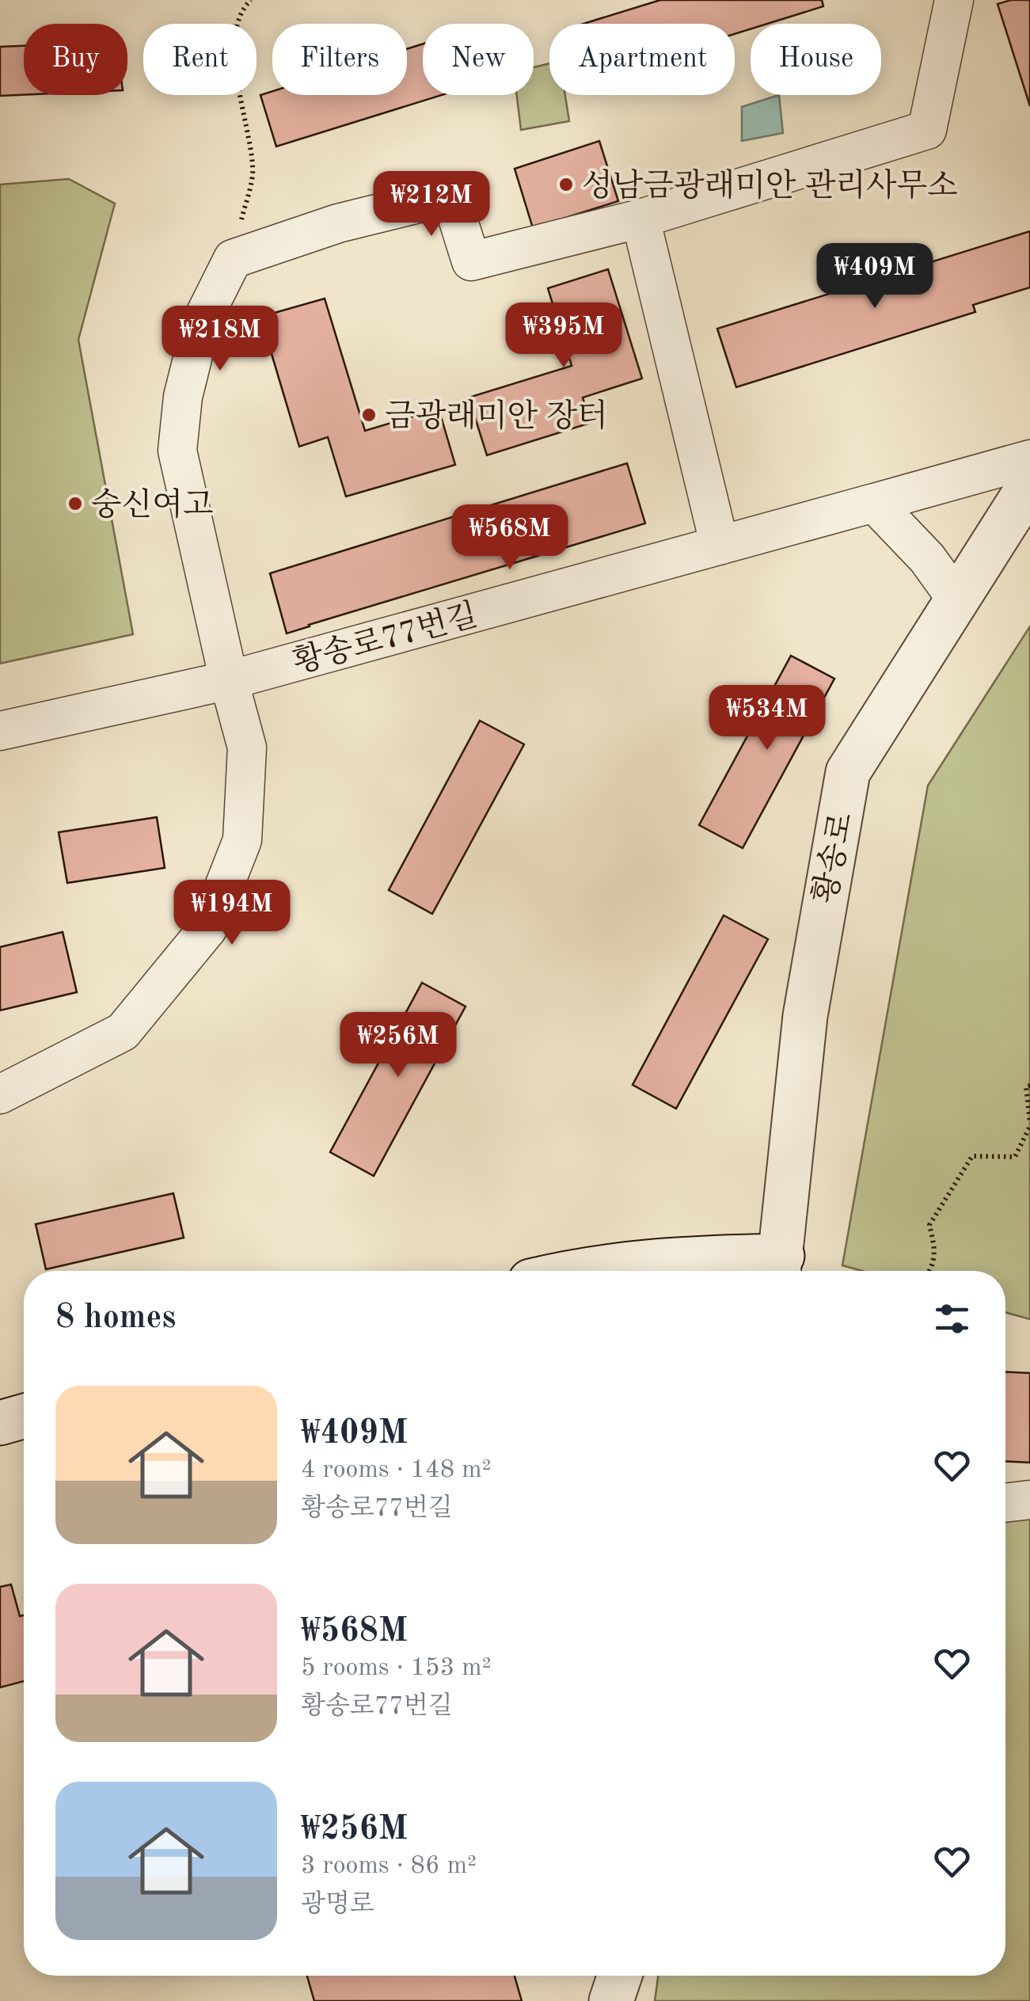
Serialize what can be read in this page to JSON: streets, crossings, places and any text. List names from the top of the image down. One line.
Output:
{"streets":{"street":["황송로77번길","황송로"]},"places":["성남금광래미안 관리사무소","금광래미안 장터","숭신여고"],"page":{"chip":["Buy","Rent","Filters","New","Apartment","House"],"price":["₩212M","₩409M","₩395M","₩218M","₩568M","₩534M","₩194M","₩256M"],"heading":"8 homes","list":[{"name":"₩409M","note":"4 rooms · 148 m² · 황송로77번길"},{"name":"₩568M","note":"5 rooms · 153 m² · 황송로77번길"},{"name":"₩256M","note":"3 rooms · 86 m² · 광명로"}]}}
